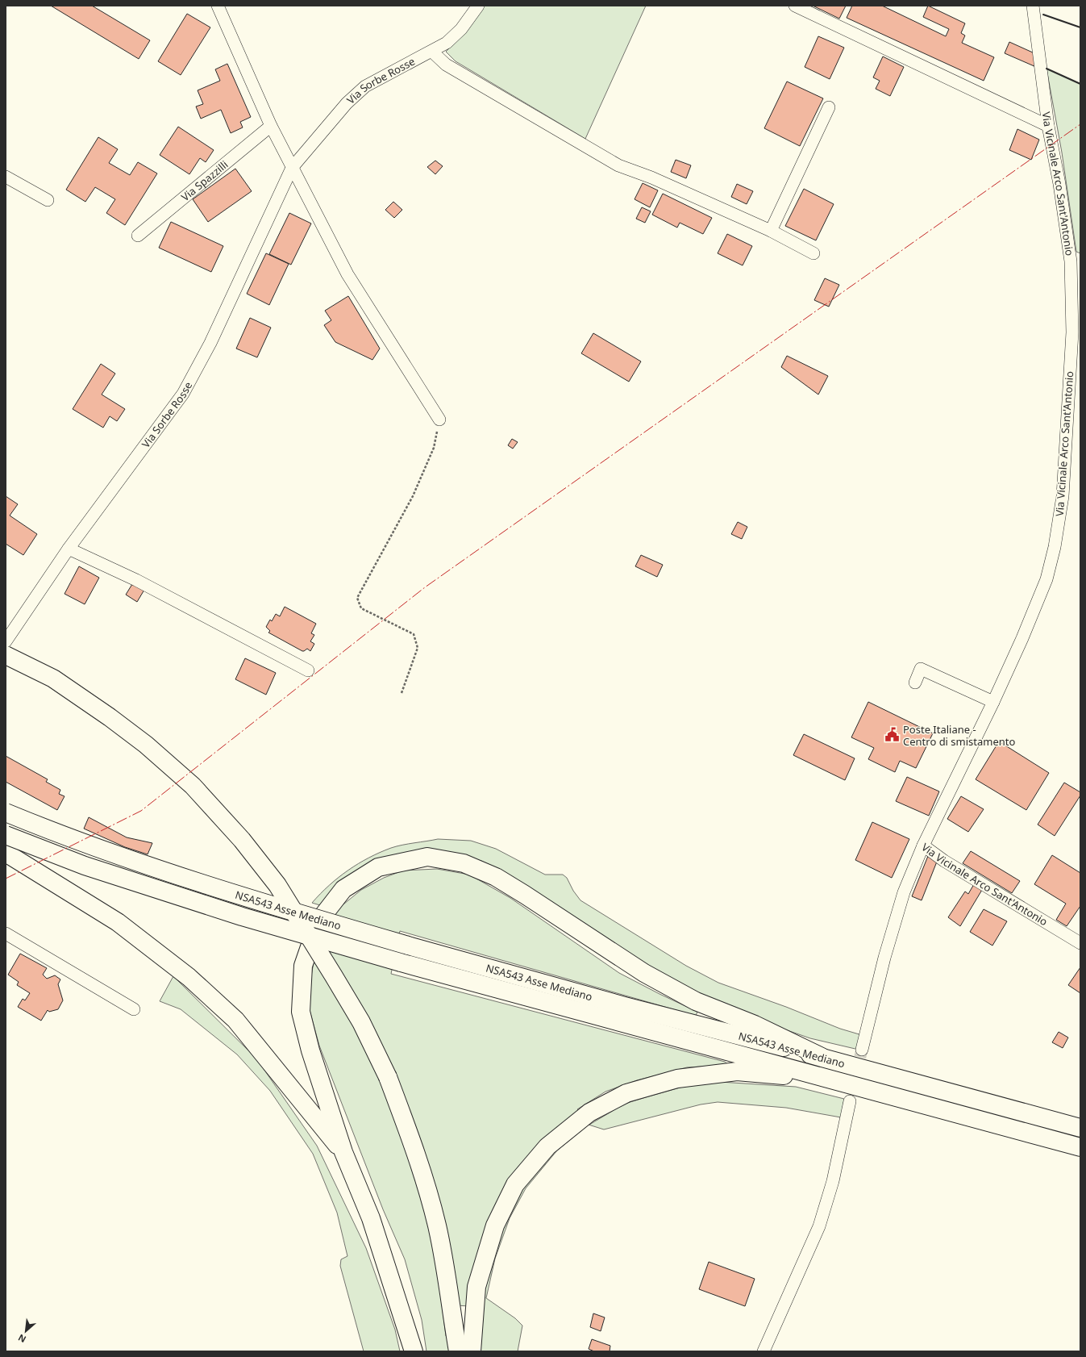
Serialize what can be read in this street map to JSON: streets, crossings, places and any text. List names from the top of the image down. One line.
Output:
{"streets":{"highway":["NSA543 Asse Mediano"],"street":["Via Sorbe Rosse","Via Spazzilli","Via Vicinale Arco Sant'Antonio"]},"places":{"public building":["Poste Italiane - Centro di smistamento"]},"north":"bottom left"}
